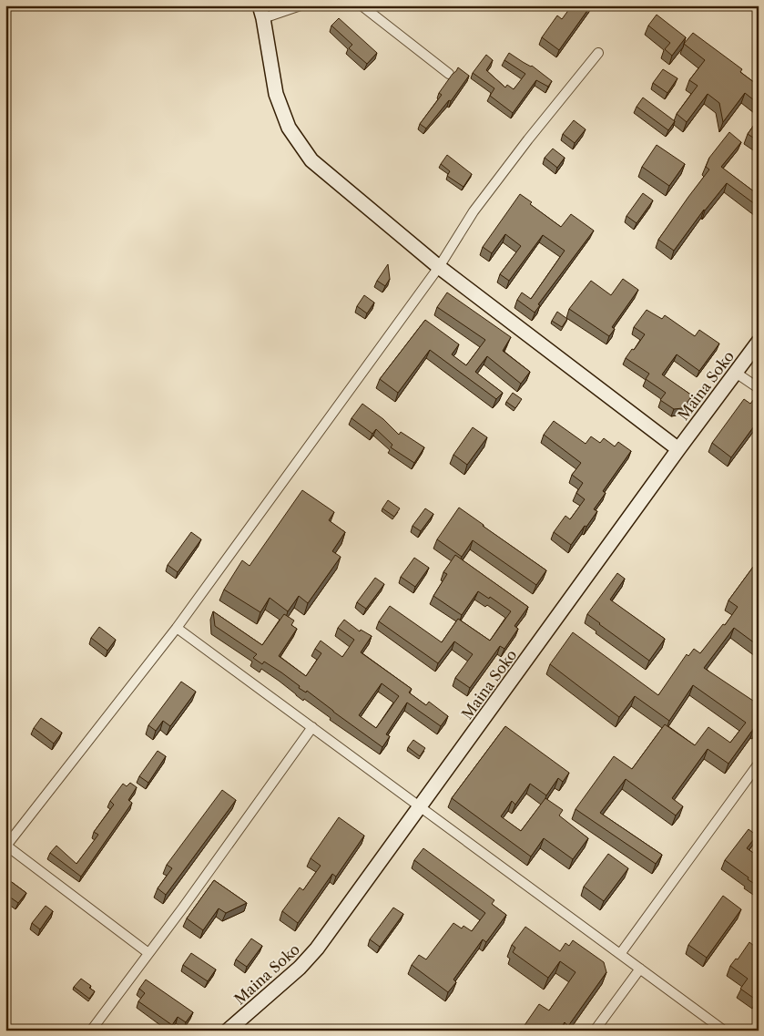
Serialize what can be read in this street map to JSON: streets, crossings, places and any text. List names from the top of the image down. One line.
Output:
{"streets":{"street":["Maina Soko"]}}
